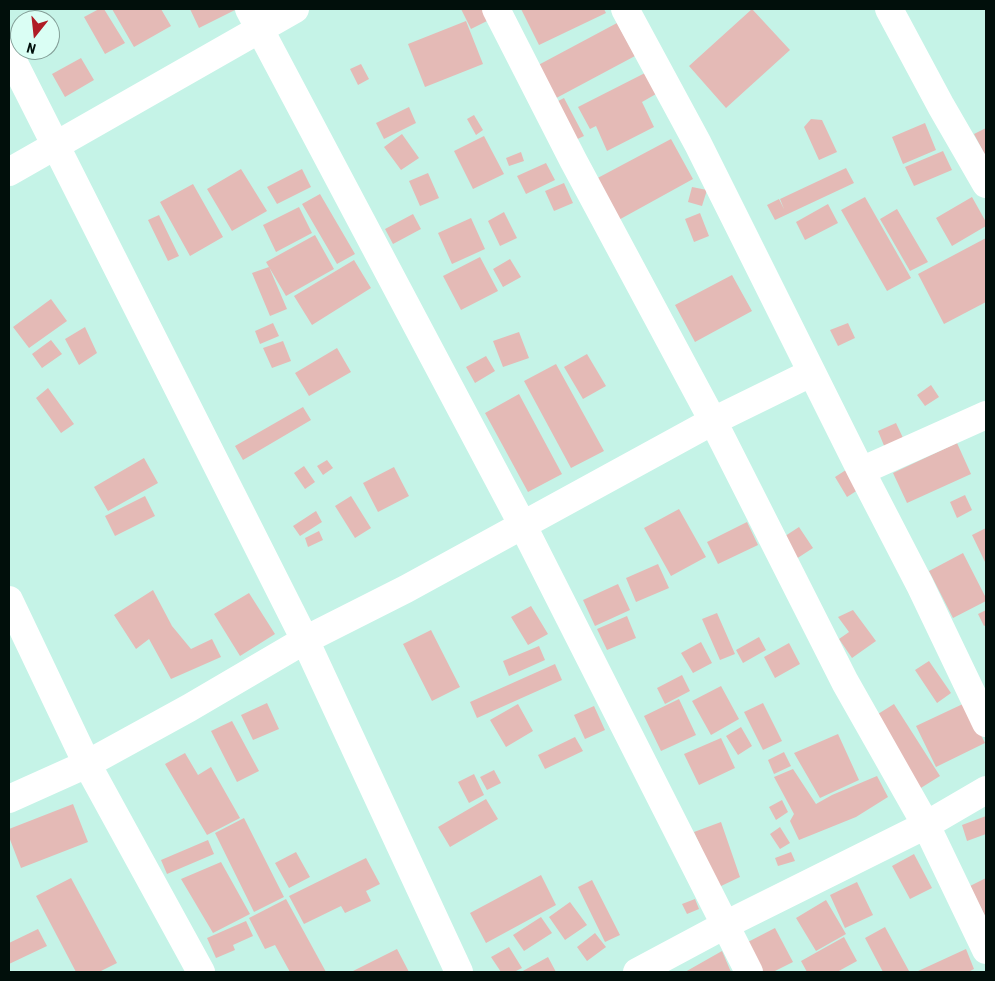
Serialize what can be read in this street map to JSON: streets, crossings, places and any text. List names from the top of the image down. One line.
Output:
{"north":"bottom"}
